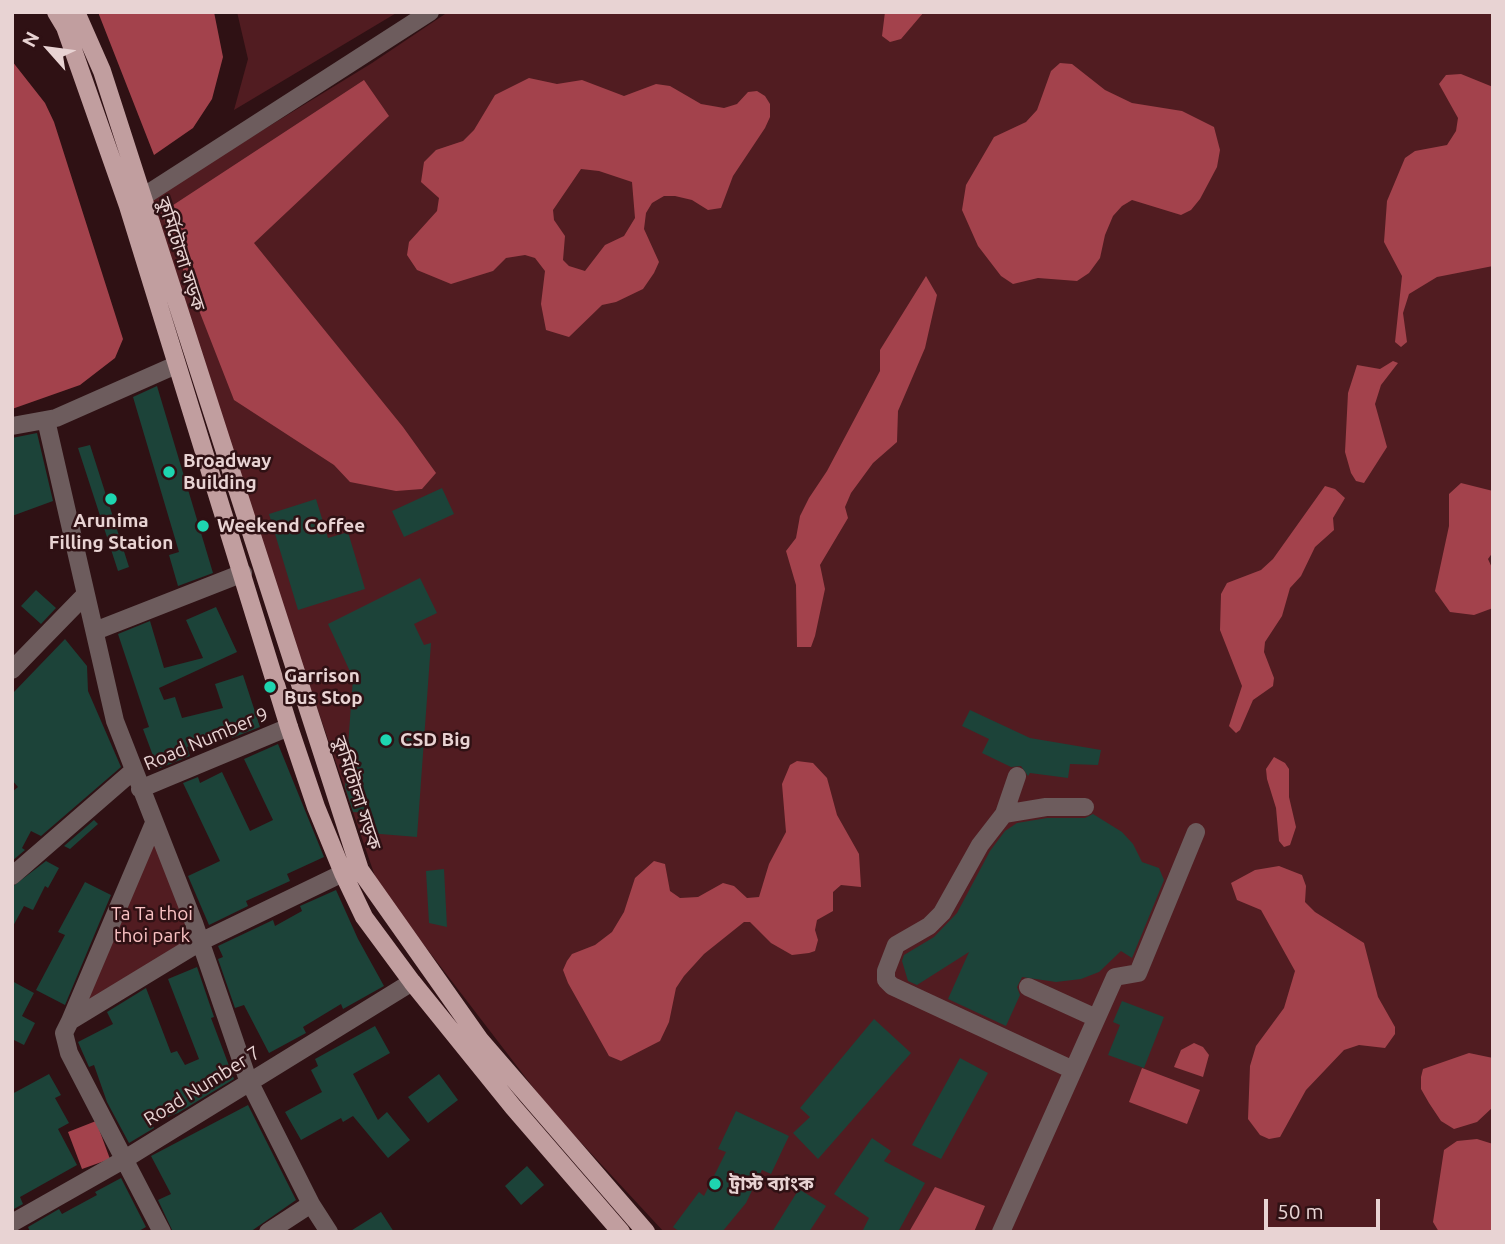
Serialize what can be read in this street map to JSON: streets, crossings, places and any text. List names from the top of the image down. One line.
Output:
{"streets":{"main road":["কুর্মিটোলা সড়ক"],"street":["Road Number 9","Road Number 7"]},"crossings":[["কুর্মিটোলা সড়ক","Road Number 9"],["কুর্মিটোলা সড়ক","Road Number 7"]],"parks":["Ta Ta thoi thoi park"],"places":["Broadway Building","Arunima Filling Station","Weekend Coffee","Garrison Bus Stop","CSD Big","ট্রাস্ট ব্যাংক"],"scale_bar":"50 m","north":"top left"}
